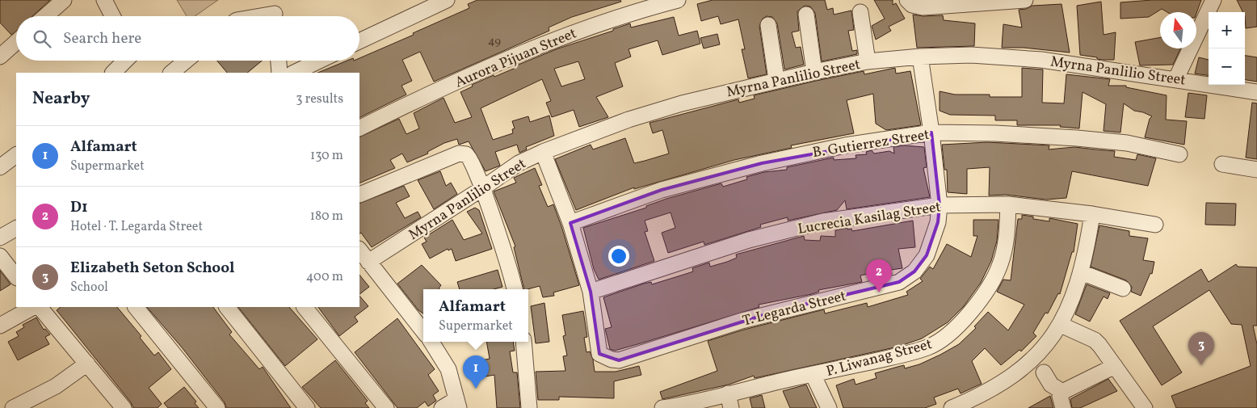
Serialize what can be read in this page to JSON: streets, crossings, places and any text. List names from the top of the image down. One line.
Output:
{"streets":{"street":["Aurora Pijuan Street","Myrna Panlilio Street","B. Gutierrez Street","Lucrecia Kasilag Street","T. Legarda Street","P. Liwanag Street"]},"crossings":[["Myrna Panlilio Street","T. Legarda Street"],["B. Gutierrez Street","T. Legarda Street"],["Lucrecia Kasilag Street","T. Legarda Street"],["Lucrecia Kasilag Street","P. Liwanag Street"]],"house_numbers":["49"],"north":"top","page":{"map_buttons":["+","−"],"search":"Search here","heading":["Nearby","3 results"],"list":[{"mark":"1","name":"Alfamart","note":"Supermarket","value":"130 m"},{"mark":"2","name":"D1","note":"Hotel · T. Legarda Street","value":"180 m"},{"mark":"3","name":"Elizabeth Seton School","note":"School","value":"400 m"}],"pins":["2","3","1"],"popup":["Alfamart","Supermarket"]}}
